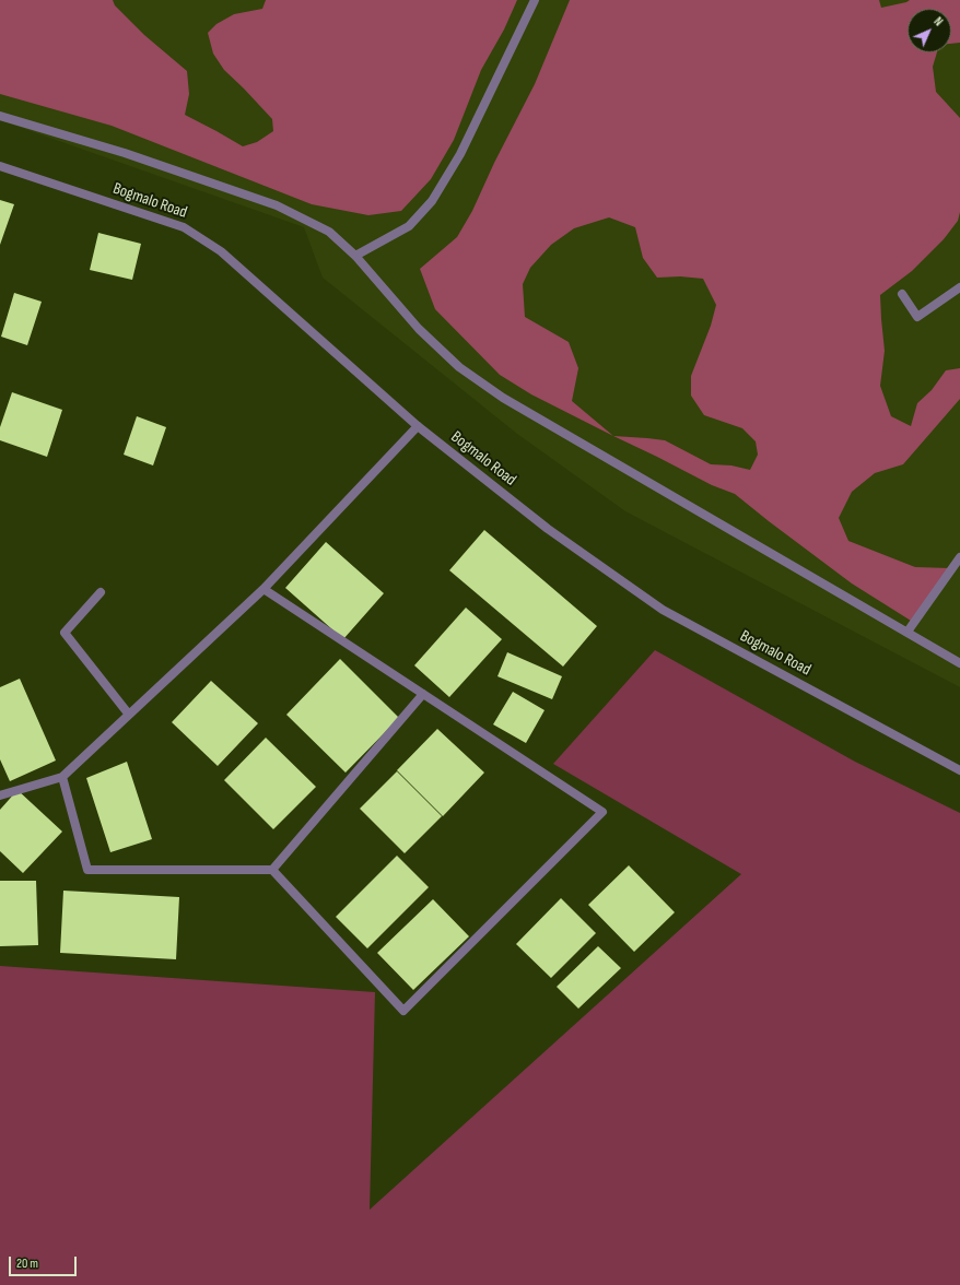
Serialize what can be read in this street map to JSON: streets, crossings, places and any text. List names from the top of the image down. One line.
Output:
{"streets":{"street":["Bogmalo Road"]},"scale_bar":"20 m","north":"top right"}
